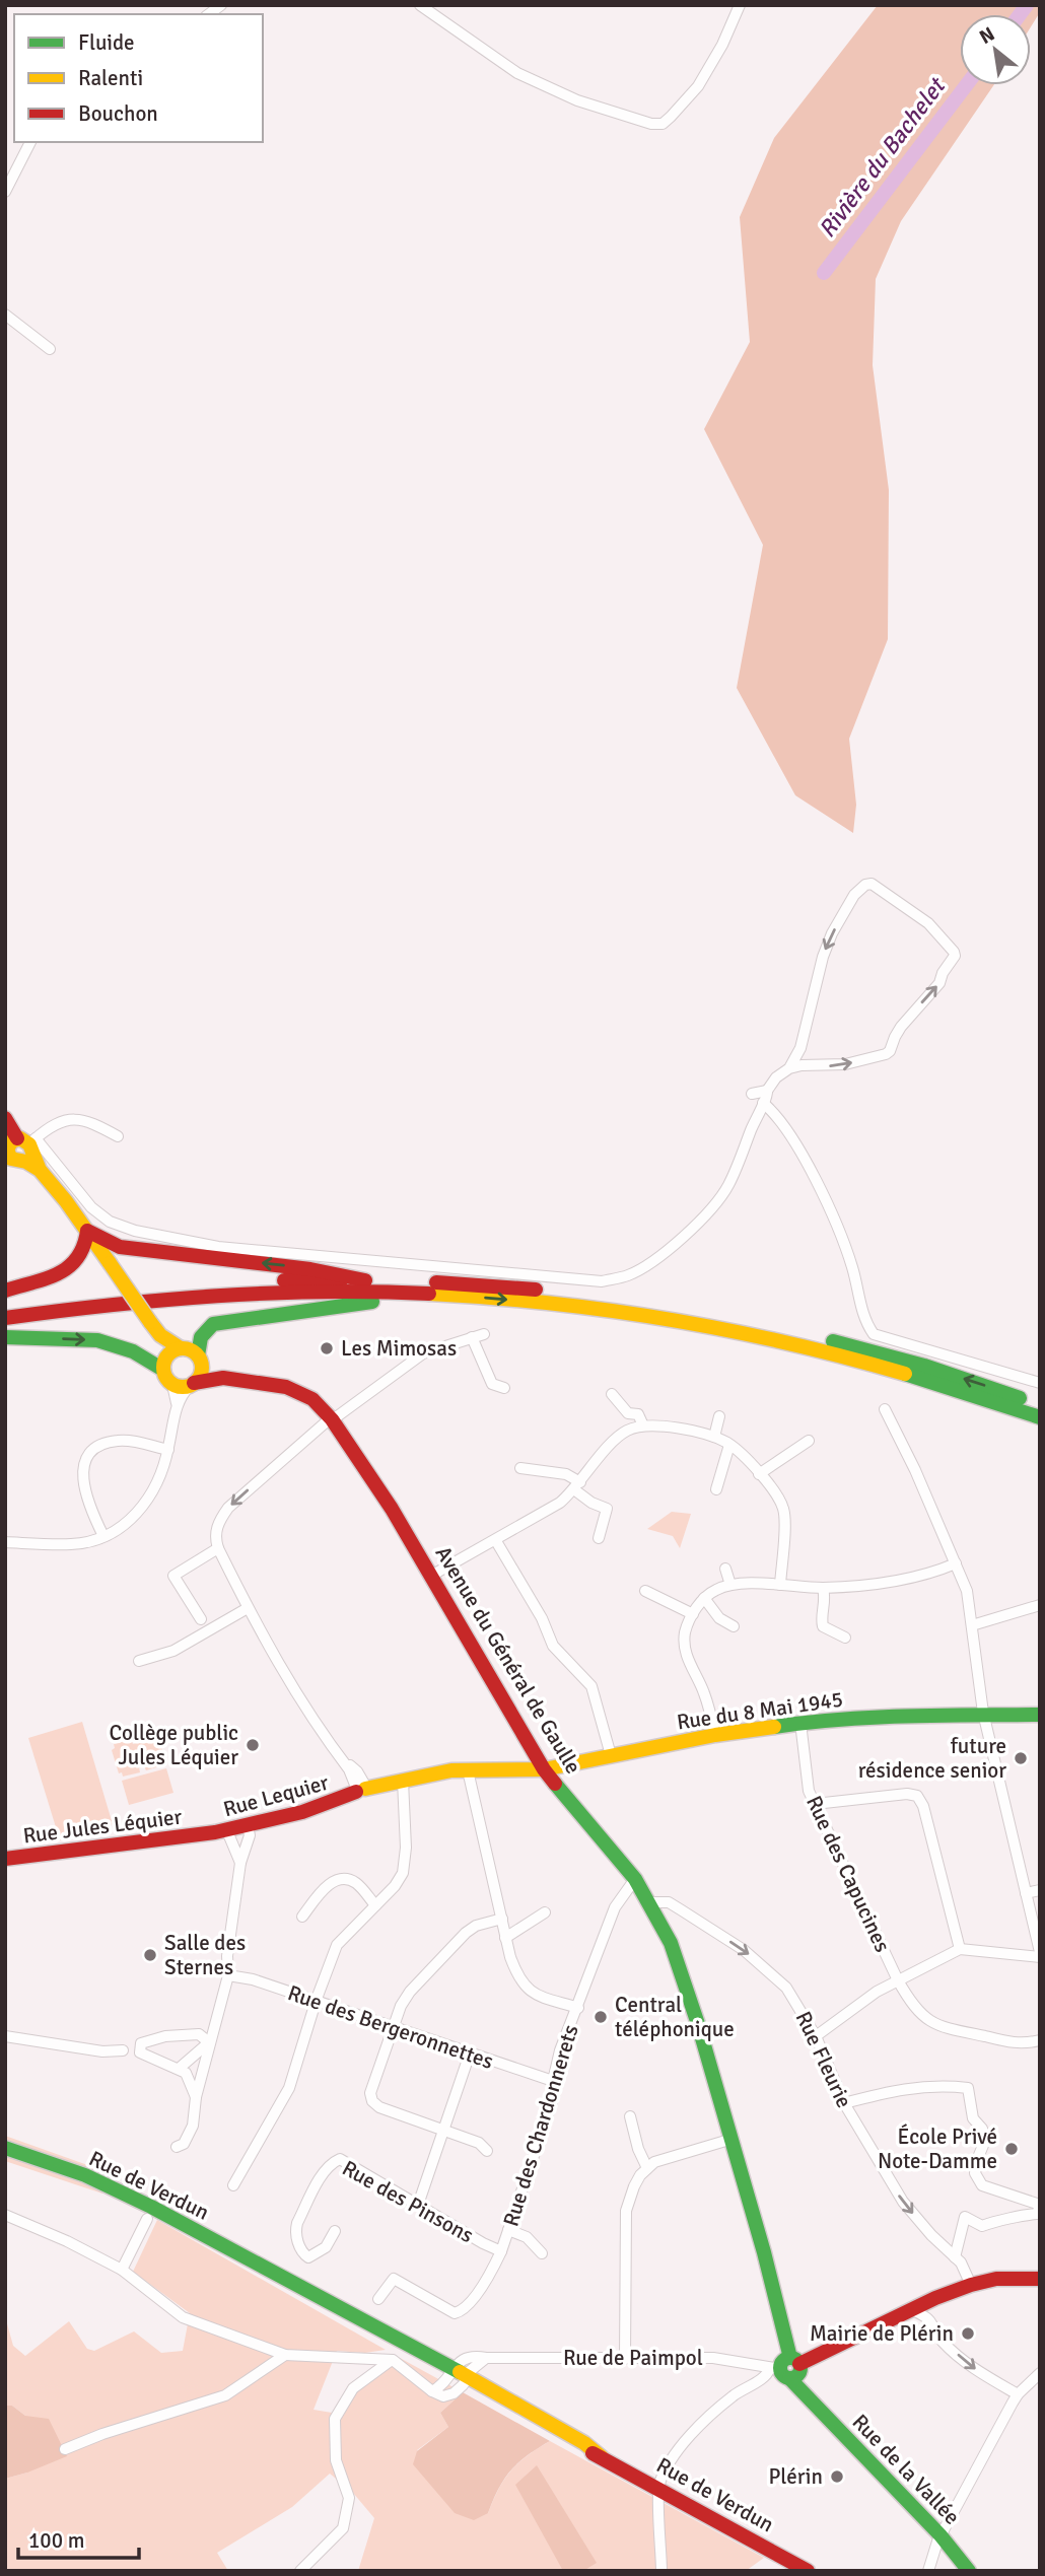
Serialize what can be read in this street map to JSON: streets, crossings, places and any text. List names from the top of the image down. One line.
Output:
{"streets":{"main road":["Avenue du Général de Gaulle","Rue du 8 Mai 1945","Rue Lequier","Rue Jules Léquier","Rue de Verdun","Rue de la Vallée"],"street":["Rue des Capucines","Rue des Bergeronnettes","Rue Fleurie","Rue des Chardonnerets","Rue des Pinsons","Rue de Paimpol"]},"crossings":[["Avenue du Général de Gaulle","Rue du 8 Mai 1945"],["Avenue du Général de Gaulle","Rue Lequier"],["Avenue du Général de Gaulle","Rue Fleurie"],["Avenue du Général de Gaulle","Rue des Chardonnerets"],["Avenue du Général de Gaulle","Rue de Paimpol"],["Avenue du Général de Gaulle","Rue de la Vallée"],["Rue du 8 Mai 1945","Rue Lequier"],["Rue du 8 Mai 1945","Rue des Capucines"],["Rue Lequier","Rue Jules Léquier"],["Rue des Bergeronnettes","Rue des Chardonnerets"],["Rue des Chardonnerets","Rue des Pinsons"],["Rue de Verdun","Rue de Paimpol"],["Rue de Paimpol","Rue de la Vallée"]],"one_way":["Rue Fleurie"],"water":["Rivière du Bachelet"],"places":["Les Mimosas","Collège public Jules Léquier","future résidence senior","Salle des Sternes","Central téléphonique","École Privé Note-Damme","Mairie de Plérin","Plérin"],"legend":["Fluide","Ralenti","Bouchon"],"scale_bar":"100 m","north":"top left"}
